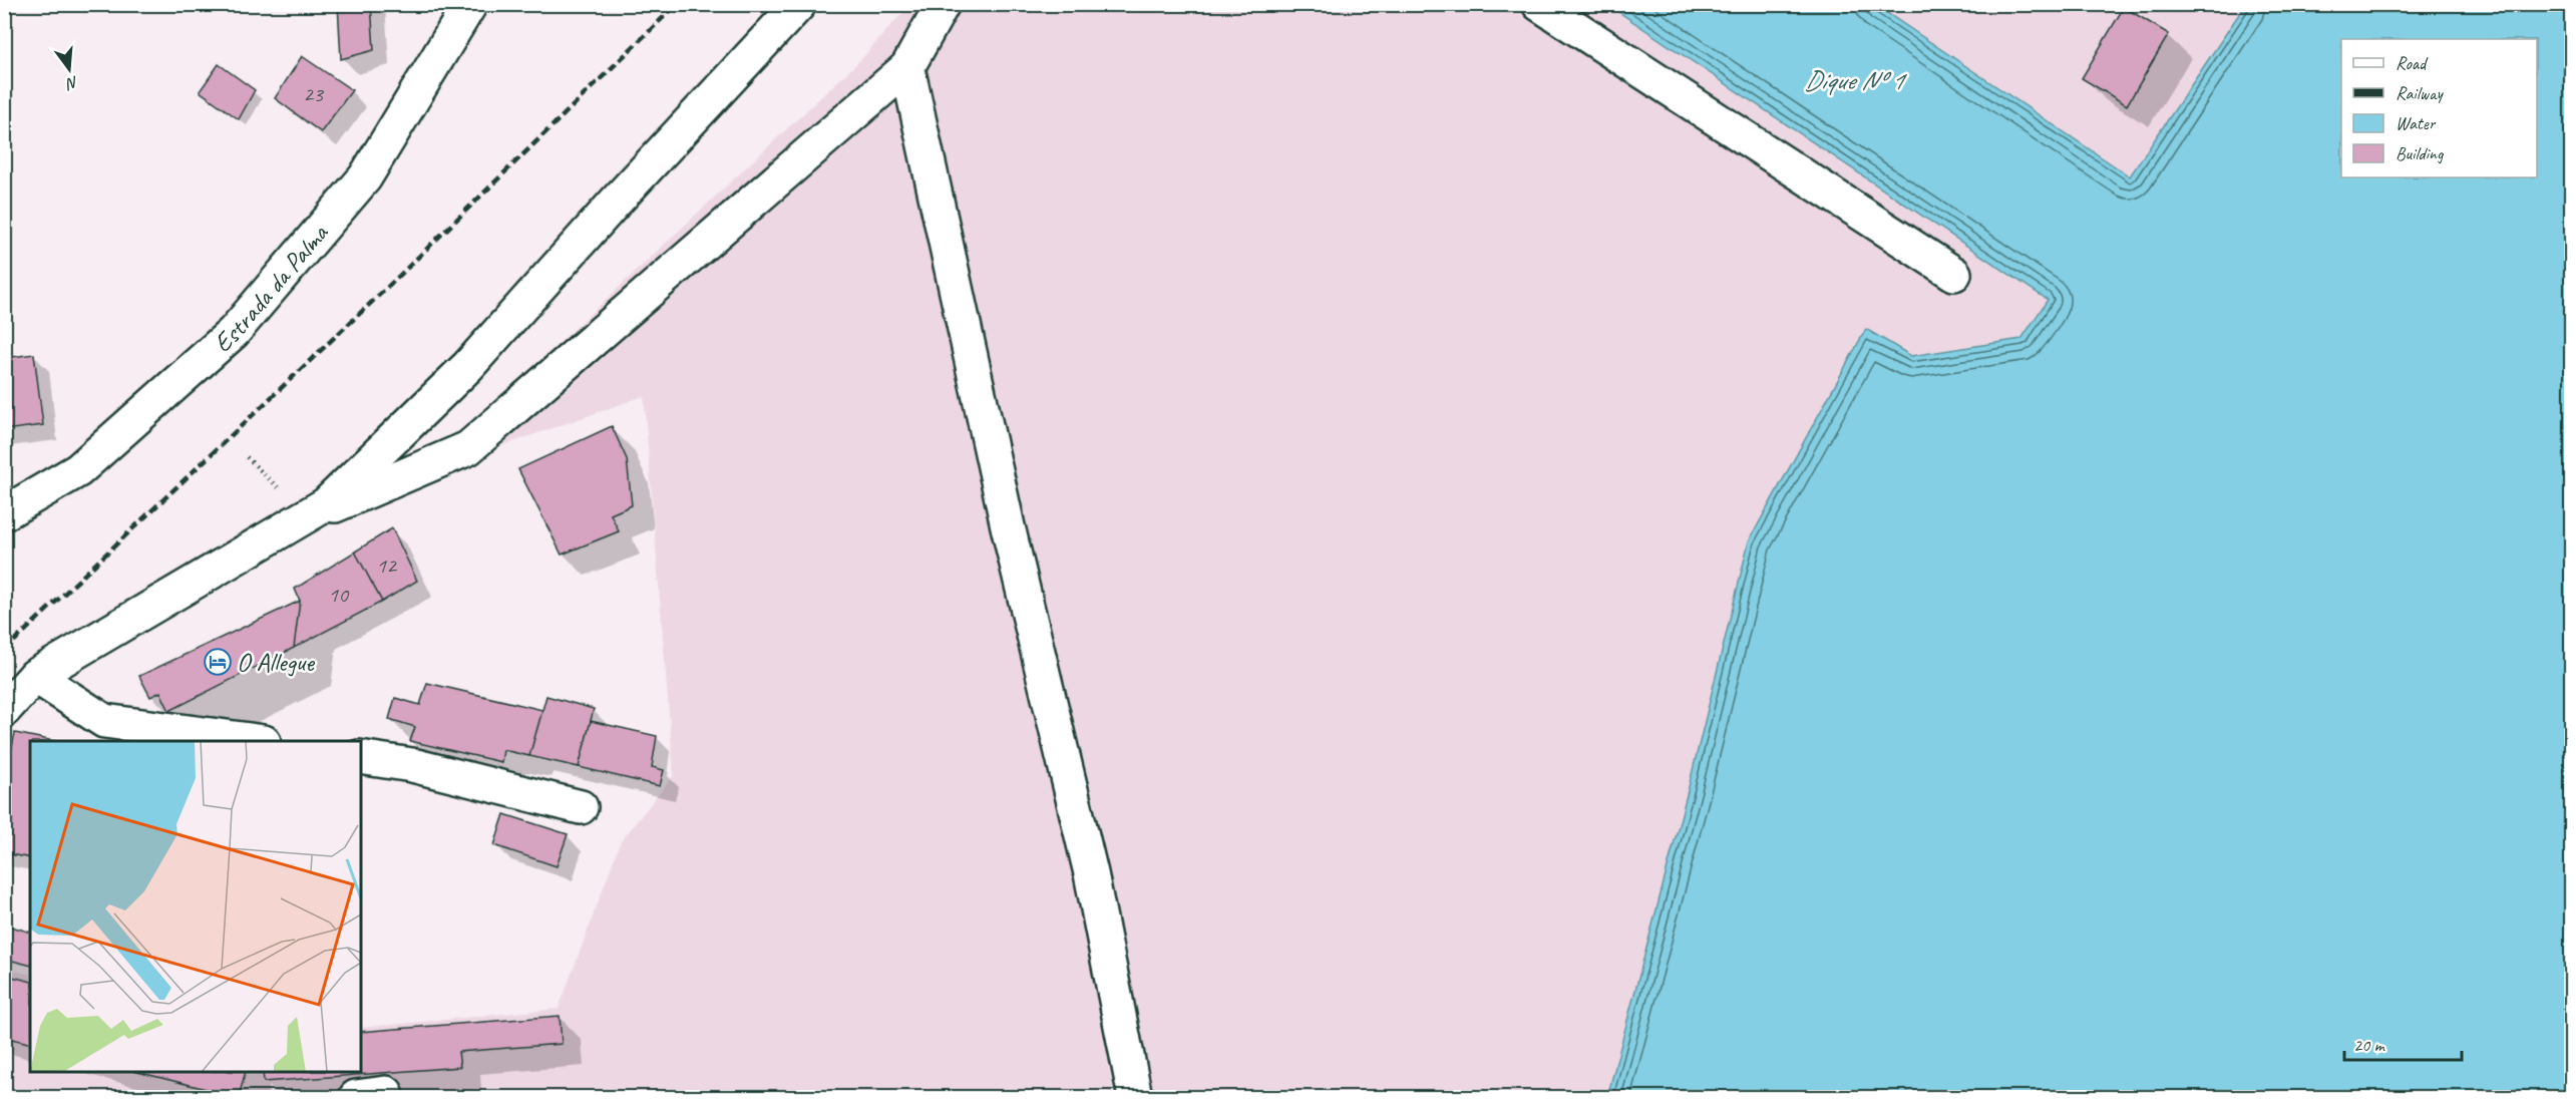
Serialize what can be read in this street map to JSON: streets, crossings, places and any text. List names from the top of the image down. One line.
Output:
{"streets":{"street":["Estrada da Palma"]},"water":["Dique Nº 1"],"places":{"hotel":["O Allegue"]},"house_numbers":["23","12","10"],"legend":["Road","Railway","Water","Building"],"scale_bar":"20 m","north":"bottom"}
